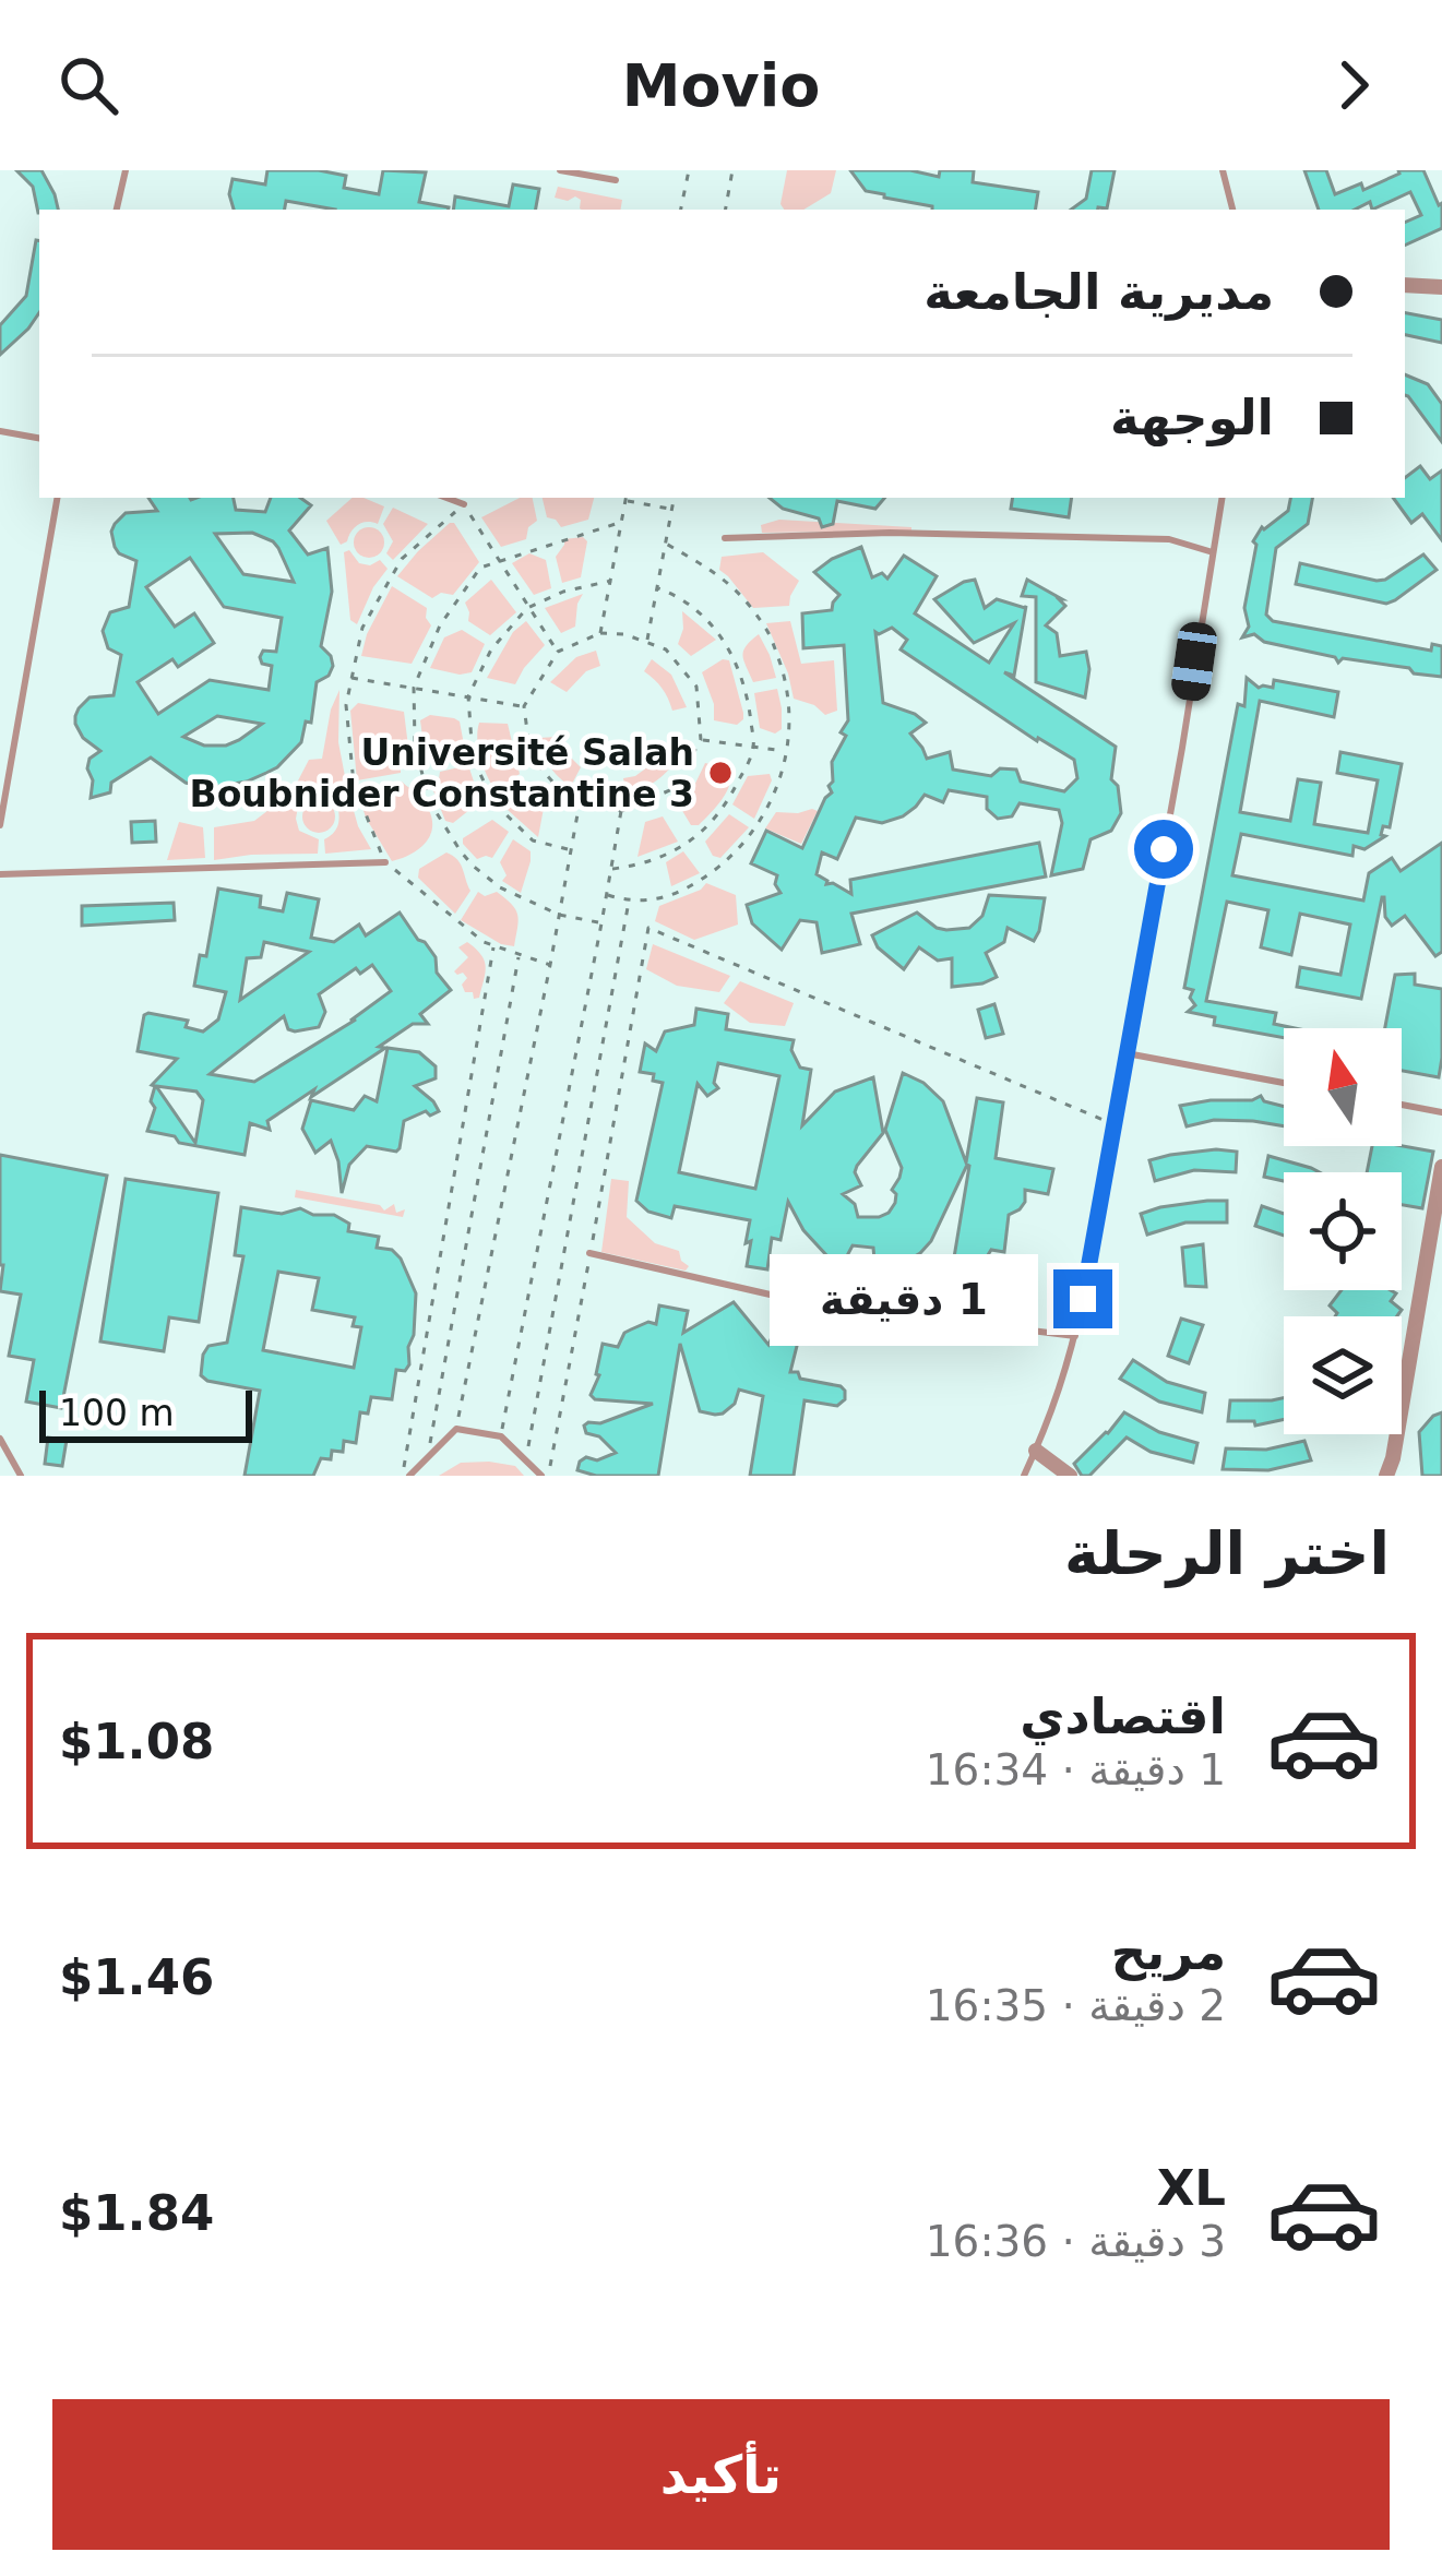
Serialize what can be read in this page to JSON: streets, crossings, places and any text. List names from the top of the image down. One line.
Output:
{"places":["Université Salah Boubnider Constantine 3"],"scale_bar":"100 m","north":"top","page":{"header":"Movio","banner":["مديرية الجامعة","الوجهة"],"bubble":"1 دقيقة","scale":"100 m","heading":"اختر الرحلة","list":[{"name":"اقتصادي","note":"1 دقيقة · 16:34","value":"$1.08"},{"name":"مريح","note":"2 دقيقة · 16:35","value":"$1.46"},{"name":"XL","note":"3 دقيقة · 16:36","value":"$1.84"}],"buttons":"تأكيد"}}
